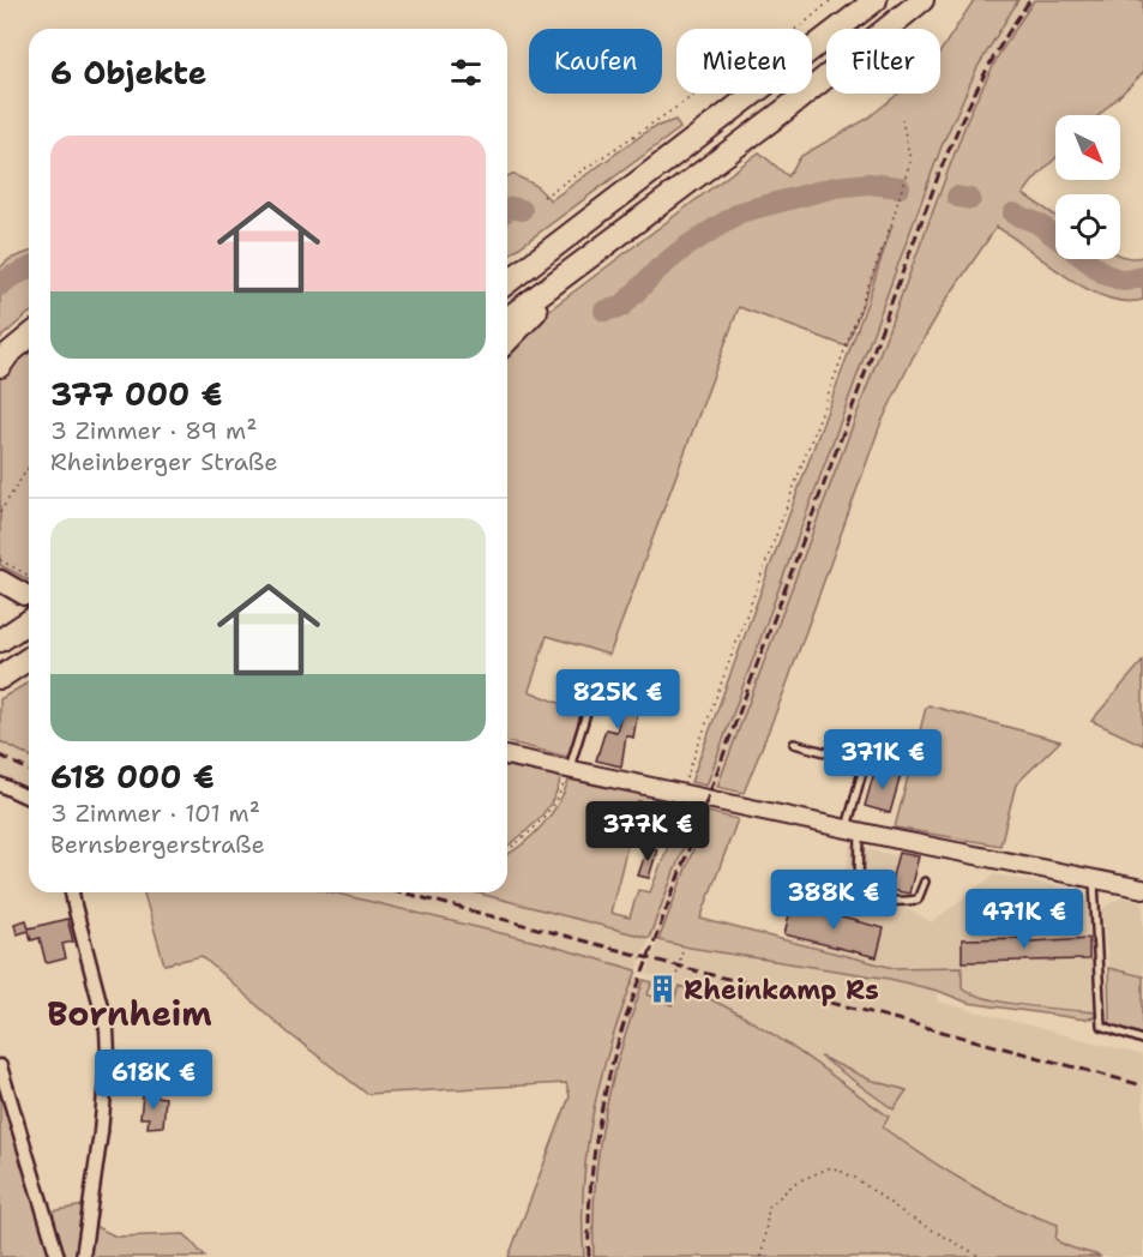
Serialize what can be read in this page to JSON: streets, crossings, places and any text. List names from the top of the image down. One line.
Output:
{"districts":["Bornheim"],"places":{"building":["Rheinkamp Rs"]},"north":"bottom right","page":{"chip":["Kaufen","Mieten","Filter"],"heading":"6 Objekte","list":[{"name":"377 000 €","note":"3 Zimmer · 89 m² · Rheinberger Straße"},{"name":"618 000 €","note":"3 Zimmer · 101 m² · Bernsbergerstraße"}],"price":["825K €","371K €","377K €","388K €","471K €","618K €"]}}
